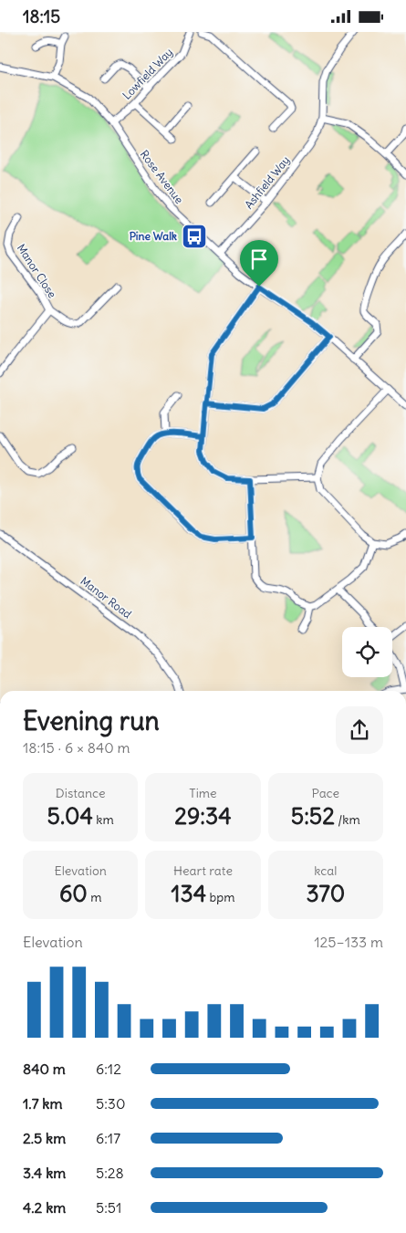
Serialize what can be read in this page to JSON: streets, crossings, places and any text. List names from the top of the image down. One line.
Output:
{"streets":{"street":["Lowfield Way","Rose Avenue","Ashfield Way","Manor Close","Manor Road"]},"crossings":[["Lowfield Way","Rose Avenue"],["Rose Avenue","Ashfield Way"]],"places":{"bus stop":["Pine Walk"]},"page":{"status":"18:15","heading":["Evening run","18:15 · 6 × 840 m"],"stats":[["Distance","5.04 km"],["Time","29:34"],["Pace","5:52 /km"],["Elevation","60 m"],["Heart rate","134 bpm"],["kcal","370"]],"chart":["Elevation","125–133 m"],"list":[{"name":"840 m","note":"6:12"},{"name":"1.7 km","note":"5:30"},{"name":"2.5 km","note":"6:17"},{"name":"3.4 km","note":"5:28"},{"name":"4.2 km","note":"5:51"}]}}
